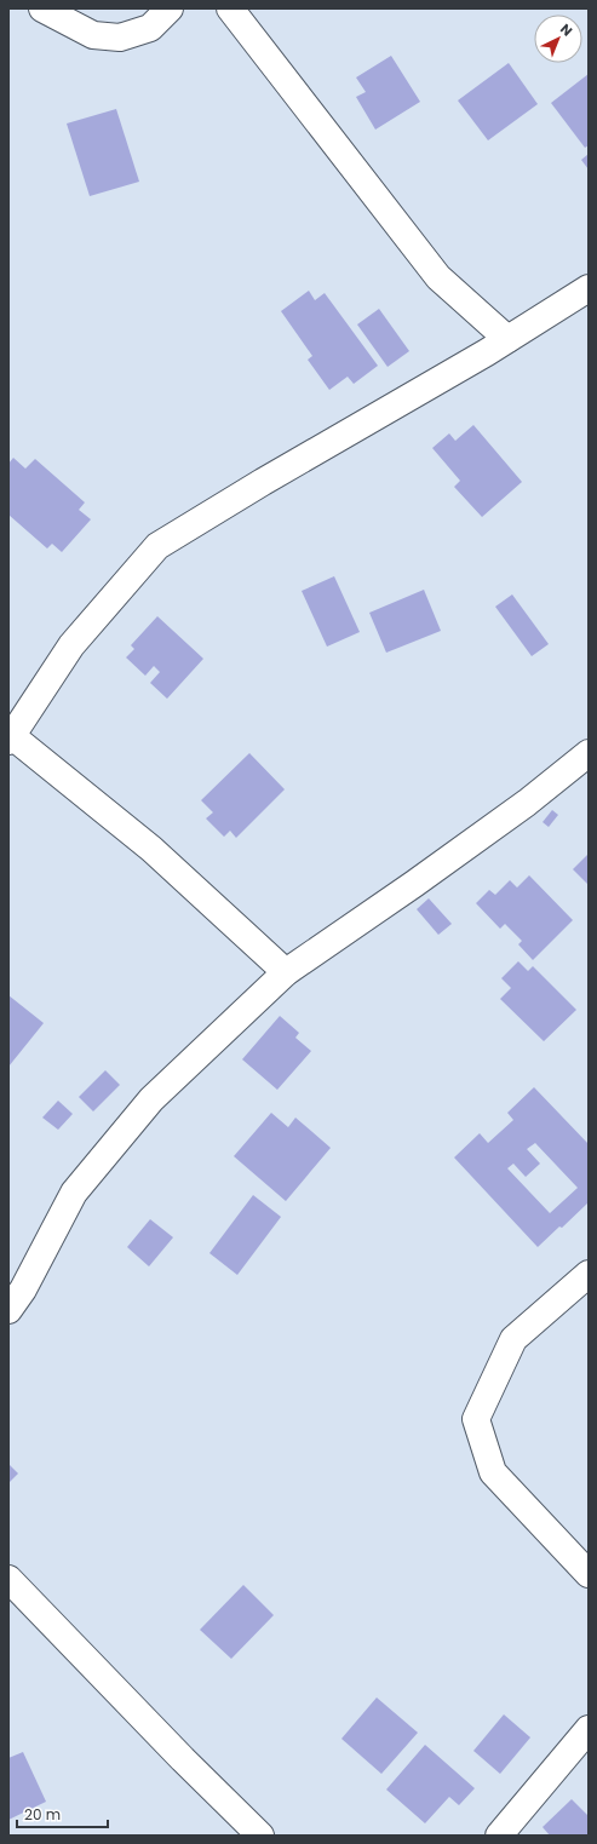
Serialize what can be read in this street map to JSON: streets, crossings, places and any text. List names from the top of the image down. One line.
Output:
{"scale_bar":"20 m","north":"top right"}
